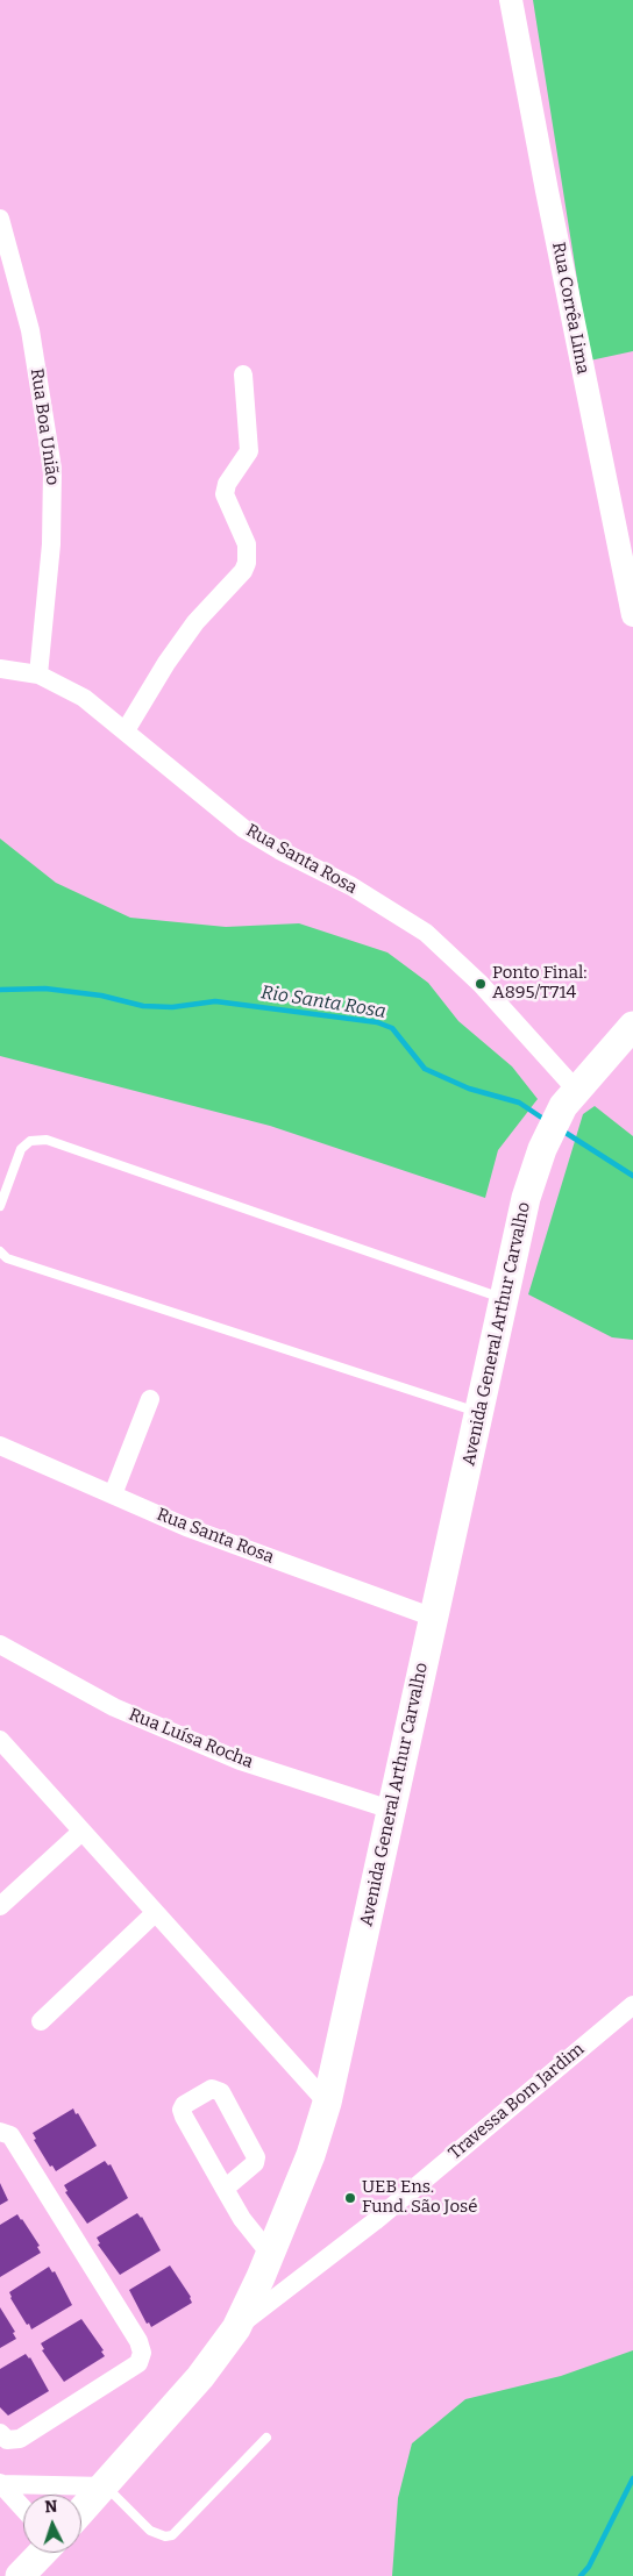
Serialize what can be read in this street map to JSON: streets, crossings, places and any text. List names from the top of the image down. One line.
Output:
{"streets":{"main road":["Avenida General Arthur Carvalho"],"street":["Rua Corrêa Lima","Rua Boa União","Rua Santa Rosa","Rua Luísa Rocha","Travessa Bom Jardim"]},"crossings":[["Rua Boa União","Rua Santa Rosa"],["Rua Santa Rosa","Avenida General Arthur Carvalho"],["Avenida General Arthur Carvalho","Rua Luísa Rocha"],["Avenida General Arthur Carvalho","Travessa Bom Jardim"]],"water":["Rio Santa Rosa"],"places":["Ponto Final: A895/T714","UEB Ens. Fund. São José"],"north":"top"}
